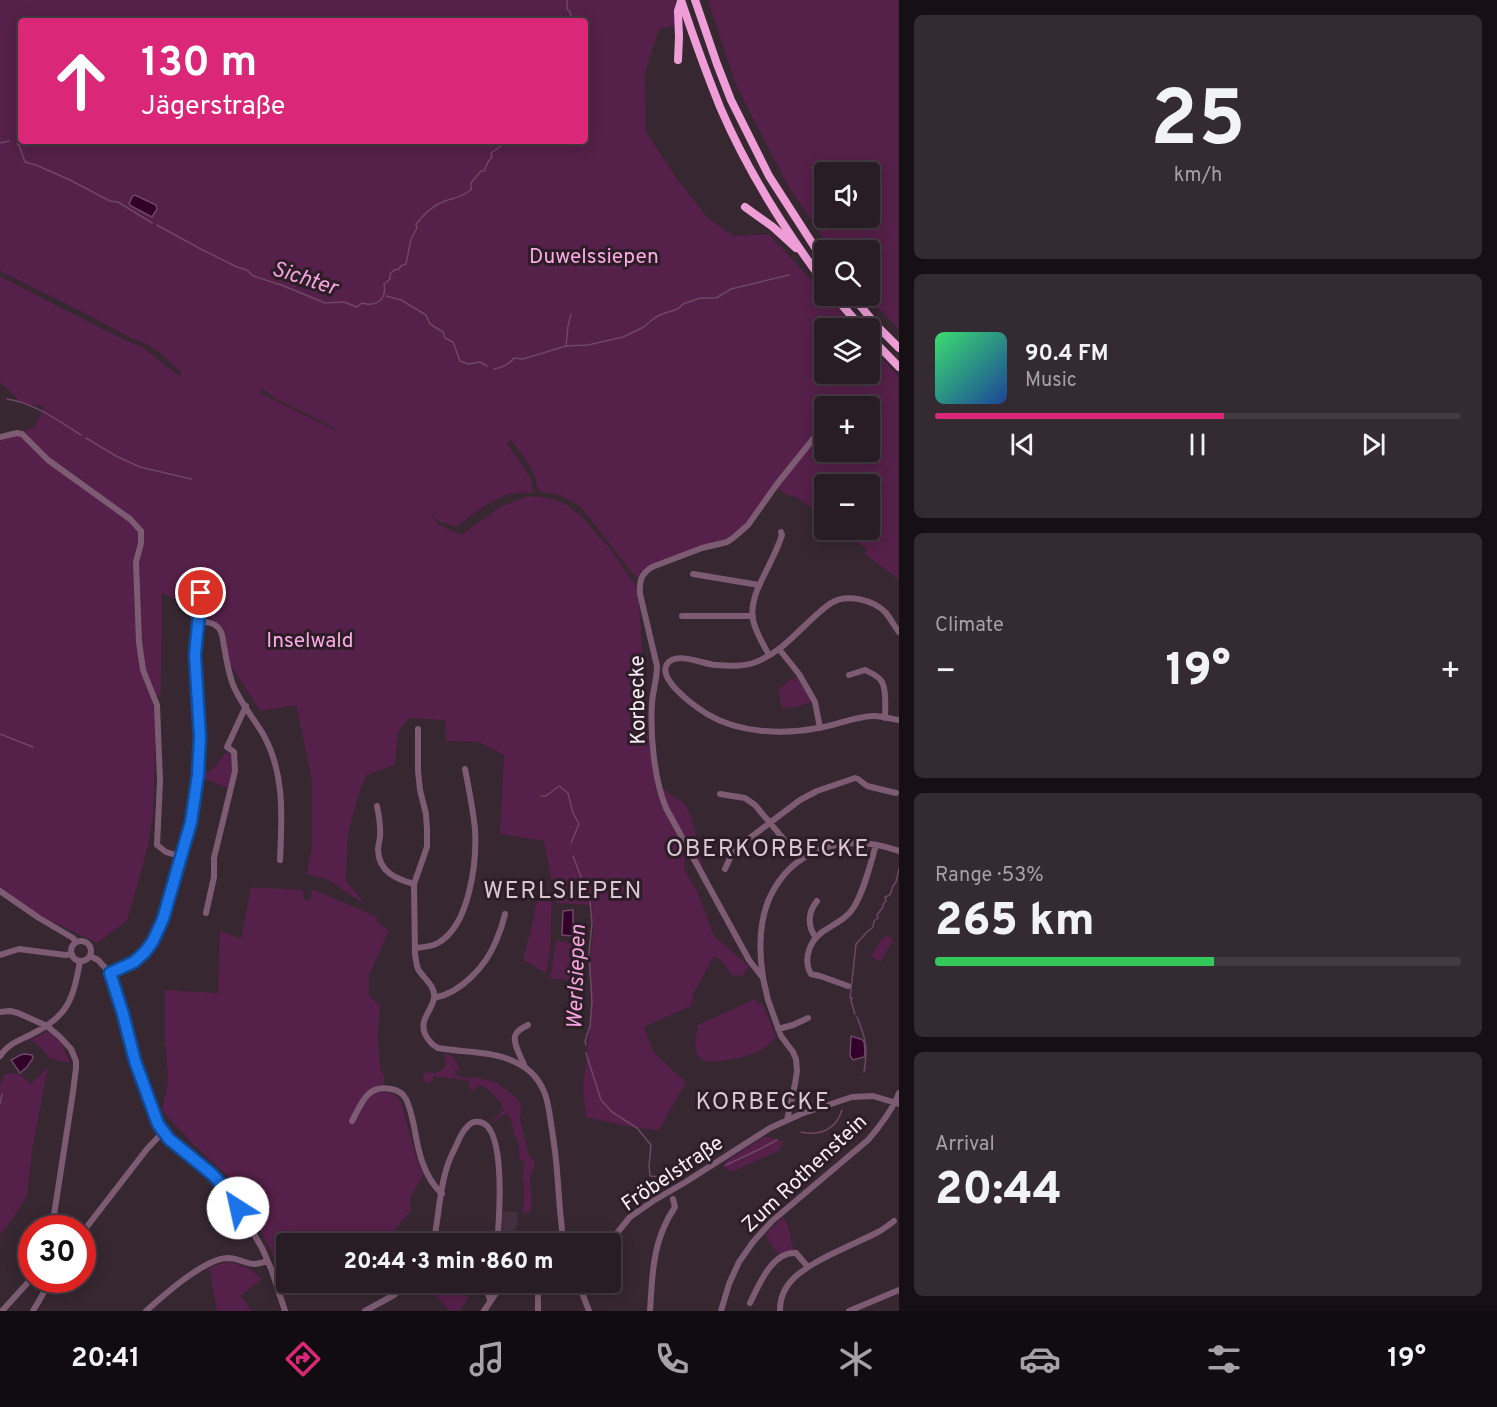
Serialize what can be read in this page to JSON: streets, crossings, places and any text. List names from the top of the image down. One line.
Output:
{"streets":{"street":["Korbecke","Fröbelstraße","Zum Rothenstein"]},"crossings":[["Korbecke","Fröbelstraße"],["Fröbelstraße","Zum Rothenstein"]],"districts":["OBERKORBECKE","WERLSIEPEN","KORBECKE"],"water":["Sichter","Werlsiepen"],"parks":["Duwelssiepen","Inselwald"],"page":{"tile":[["25","km/h"],"Climate",["Range · 53%","265 km"],["Arrival","20:44"]],"turn":["130 m","Jägerstraße"],"map_buttons":["+","−"],"song":["90.4 FM","Music"],"heat":["−","19°","+"],"limit":"30","trip":"20:44 · 3 min · 860 m","tabs":["20:41","19°"]}}
